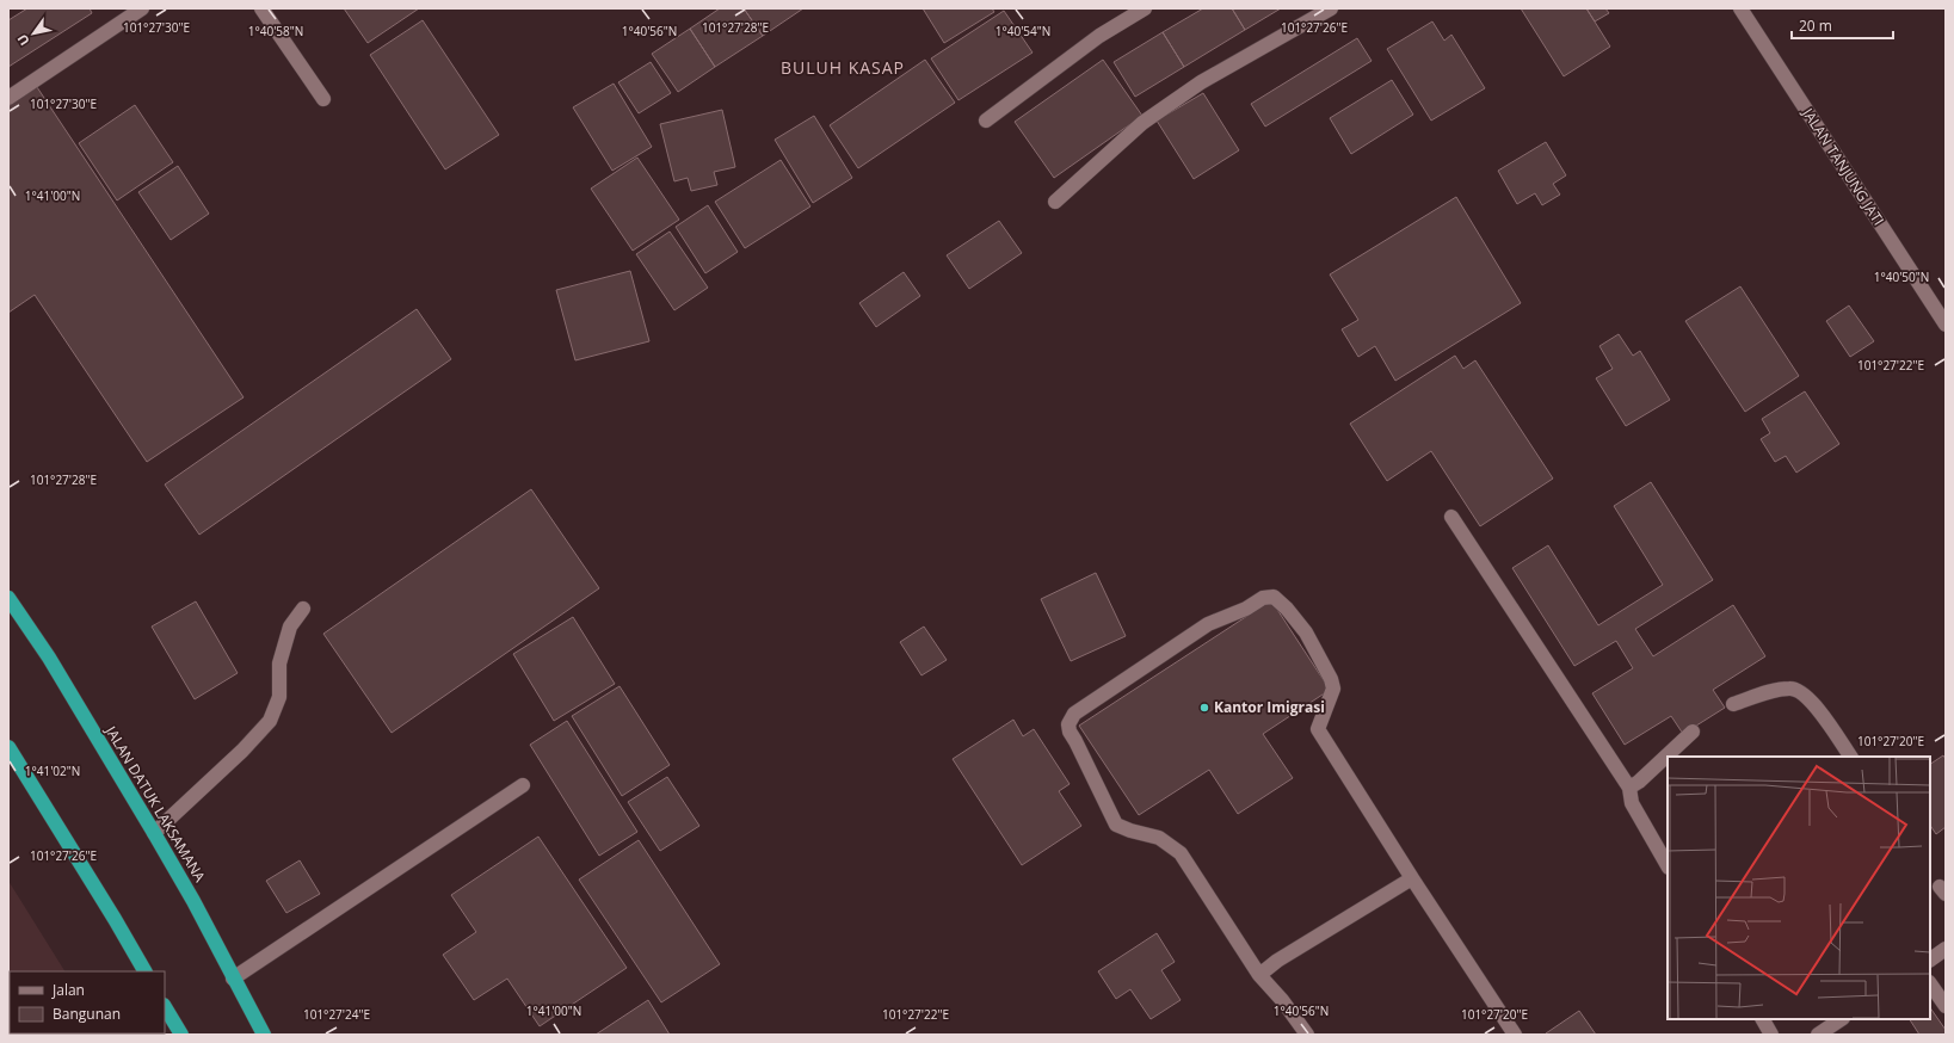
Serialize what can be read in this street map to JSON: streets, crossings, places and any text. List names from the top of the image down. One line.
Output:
{"streets":{"highway":["JALAN DATUK LAKSAMANA"],"street":["JALAN TANJUNG JATI"]},"districts":["BULUH KASAP"],"places":["Kantor Imigrasi"],"legend":["Jalan","Bangunan"],"scale_bar":"20 m","north":"bottom left","coordinates":["101°27'30\"E","101°27'28\"E","101°27'26\"E","1°40'58\"N","1°40'56\"N","1°40'54\"N","1°41'00\"N","1°40'50\"N","101°27'22\"E","101°27'20\"E","1°41'02\"N","101°27'24\"E"]}
